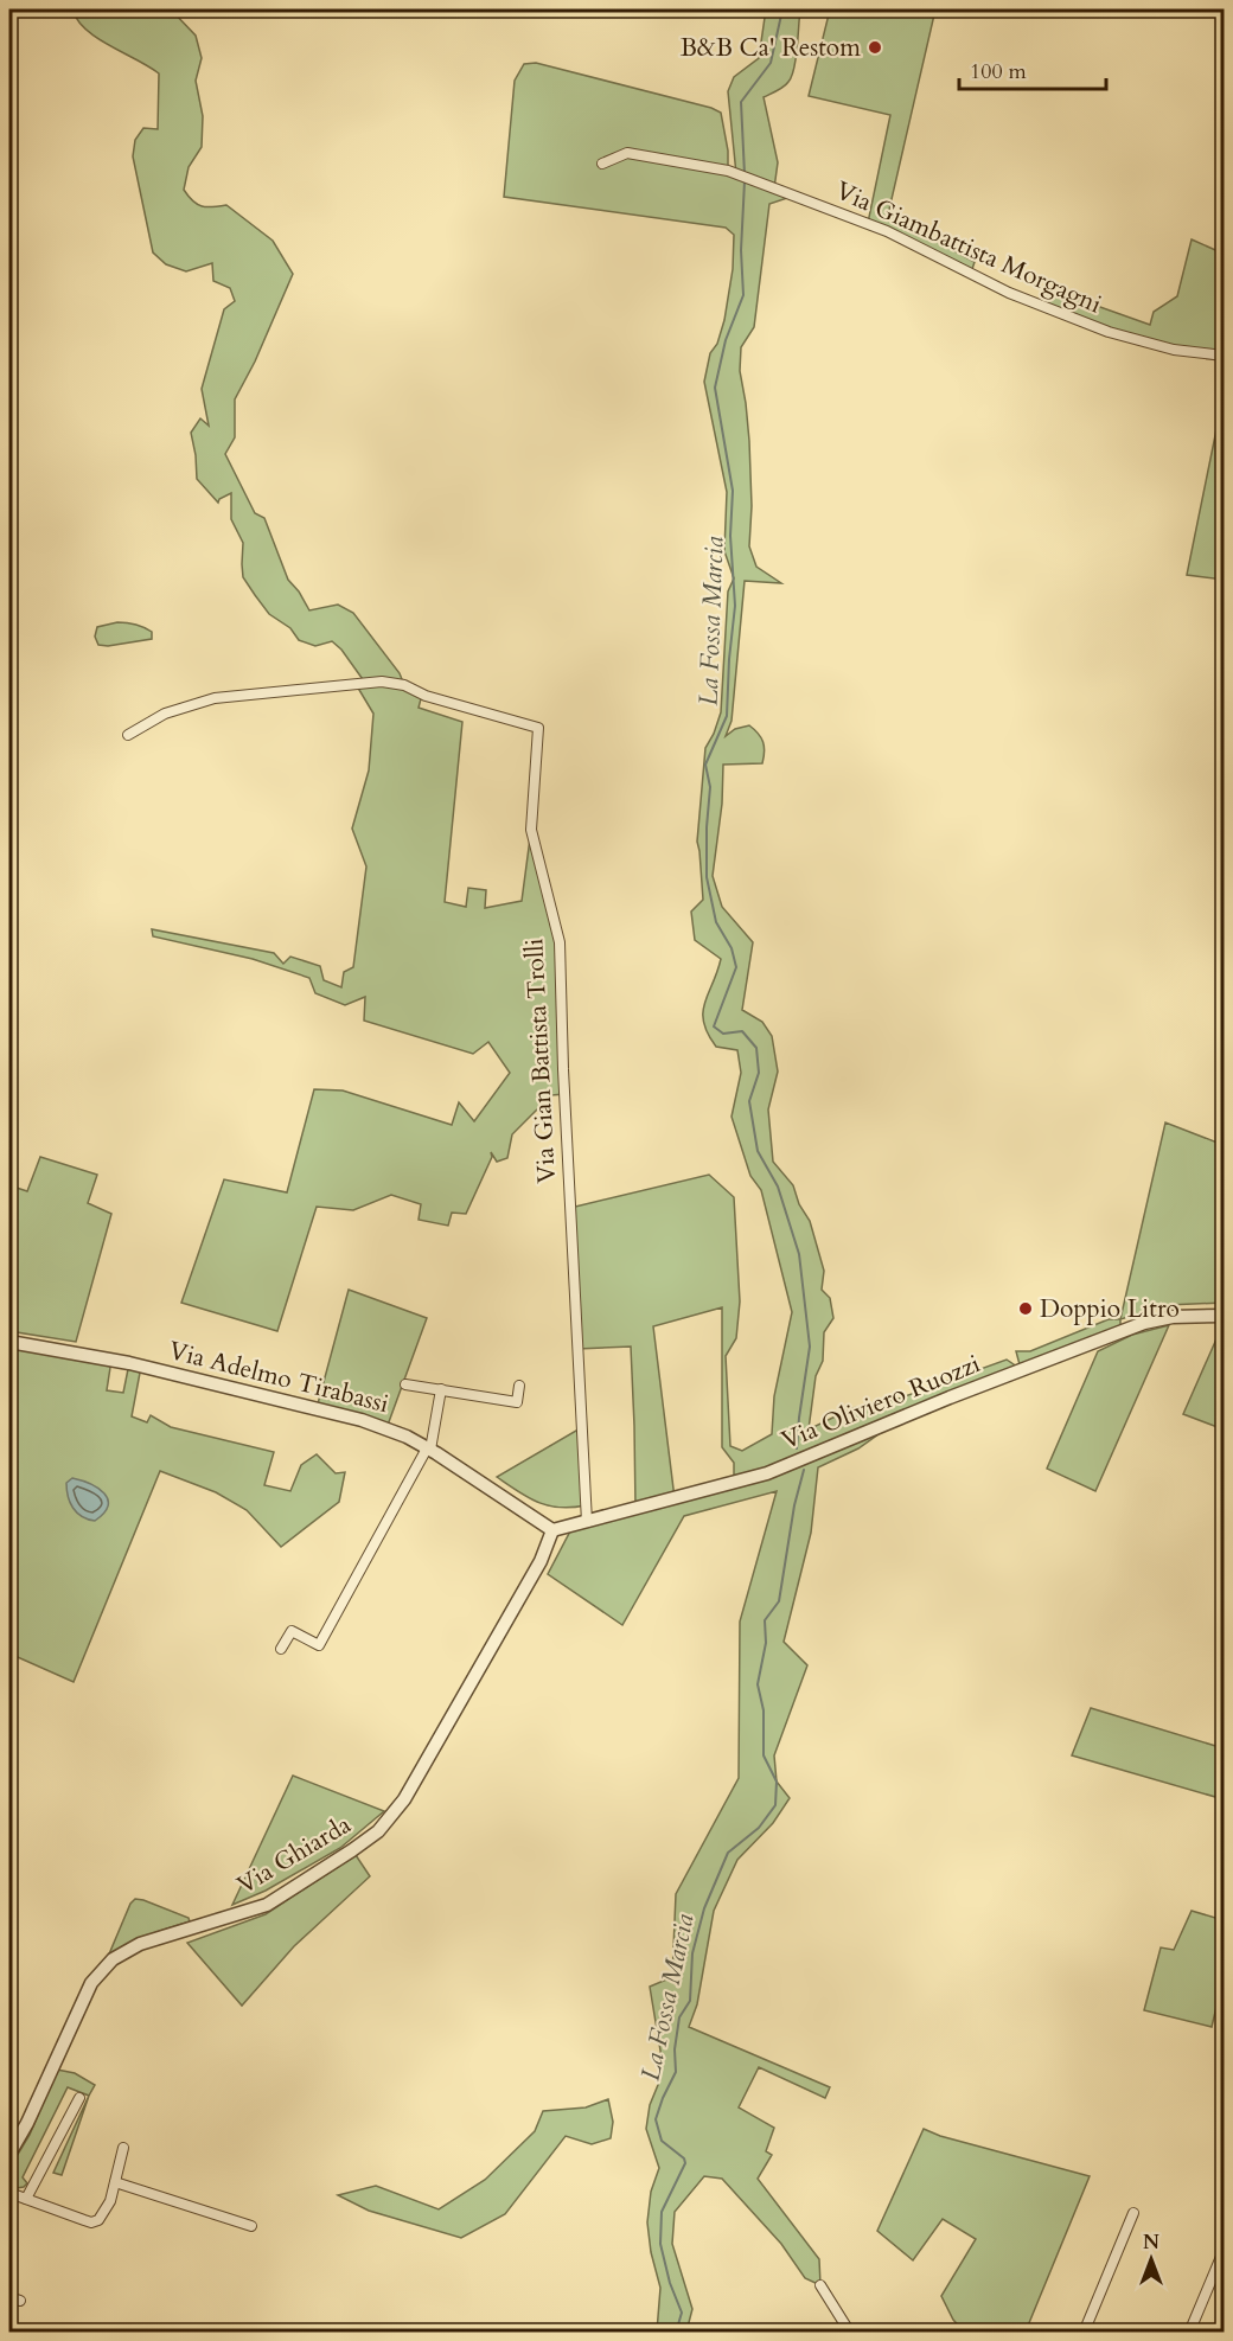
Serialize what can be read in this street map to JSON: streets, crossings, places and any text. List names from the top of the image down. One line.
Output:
{"streets":{"street":["Via Giambattista Morgagni","Via Gian Battista Trolli","Via Adelmo Tirabassi","Via Oliviero Ruozzi","Via Ghiarda"]},"crossings":[["Via Gian Battista Trolli","Via Oliviero Ruozzi"],["Via Adelmo Tirabassi","Via Oliviero Ruozzi"],["Via Adelmo Tirabassi","Via Ghiarda"],["Via Oliviero Ruozzi","Via Ghiarda"]],"water":["La Fossa Marcia"],"places":["B&B Ca' Restom","Doppio Litro"],"scale_bar":"100 m","north":"top"}
